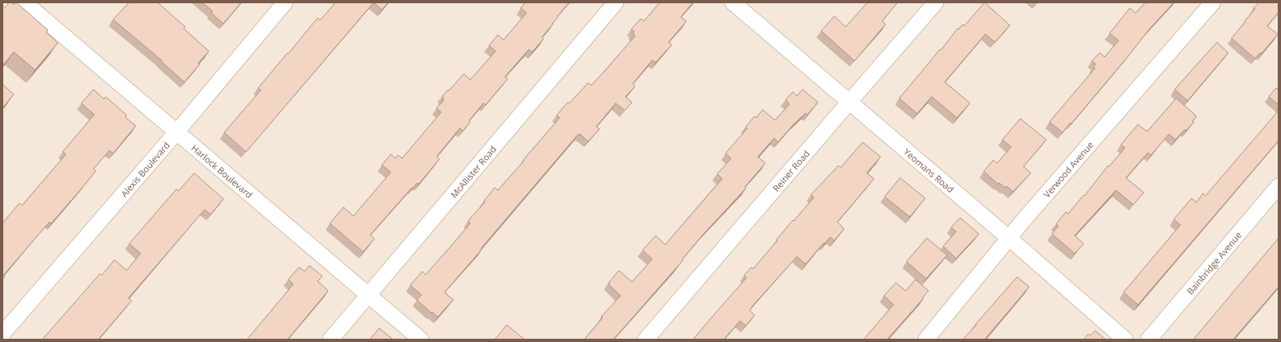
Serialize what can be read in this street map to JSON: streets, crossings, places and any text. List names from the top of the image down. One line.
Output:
{"streets":{"street":["Alexis Boulevard","Verwood Avenue","Reiner Road","Yeomans Road","Harlock Boulevard","McAllister Road","Bainbridge Avenue"]},"crossings":[["Alexis Boulevard","Harlock Boulevard"],["Verwood Avenue","Yeomans Road"],["Reiner Road","Yeomans Road"],["Harlock Boulevard","McAllister Road"]]}
